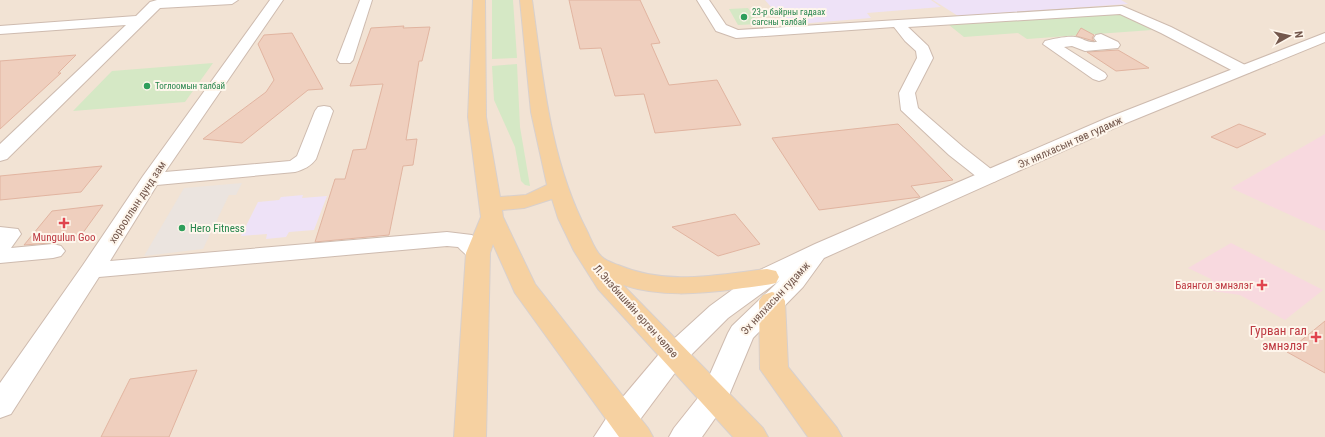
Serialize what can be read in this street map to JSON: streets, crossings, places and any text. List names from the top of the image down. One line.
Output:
{"streets":{"main road":["Л.Энэбишийн өргөн чөлөө"],"street":["Эх нялхасын төв гудамж","хорооллын дунд зам","Эх нялхасын гудамж"]},"crossings":[["Эх нялхасын төв гудамж","Эх нялхасын гудамж"],["Эх нялхасын гудамж","Л.Энэбишийн өргөн чөлөө"]],"places":{"other":["23-р байрны гадаах сагсны талбай","Тоглоомын талбай","Hero Fitness"],"health":["Mungulun Goo","Баянгол эмнэлэг","Гурван гал эмнэлэг"]},"north":"right"}
